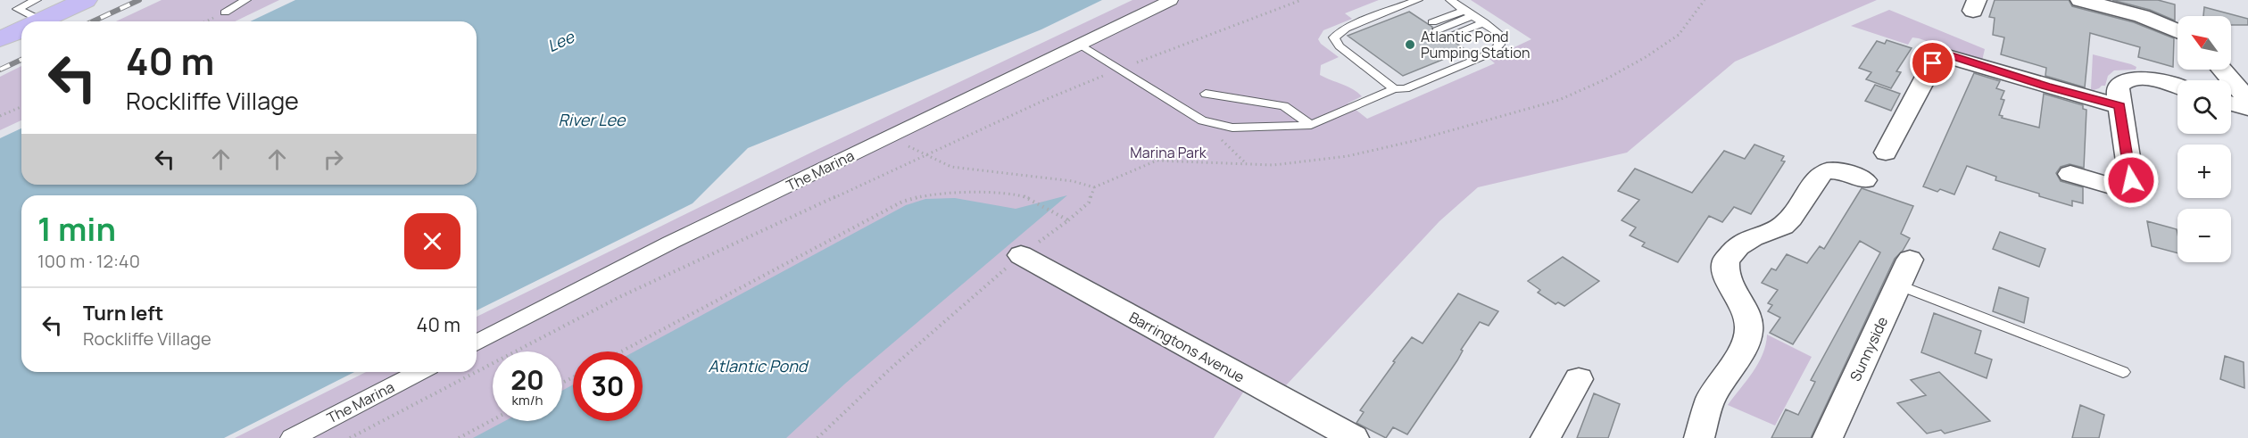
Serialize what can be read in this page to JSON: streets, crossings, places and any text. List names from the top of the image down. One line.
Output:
{"streets":{"street":["The Marina","Barringtons Avenue","Sunnyside"]},"water":["Lee","River Lee","Atlantic Pond"],"parks":["Marina Park"],"places":["Atlantic Pond Pumping Station"],"north":"top left","page":{"map_buttons":["+","−"],"turn":["40 m","Rockliffe Village"],"heading":["1 min","100 m · 12:40"],"list":[{"name":"Turn left","note":"Rockliffe Village","value":"40 m"}],"speed":"20 km/h","limit":"30"}}
